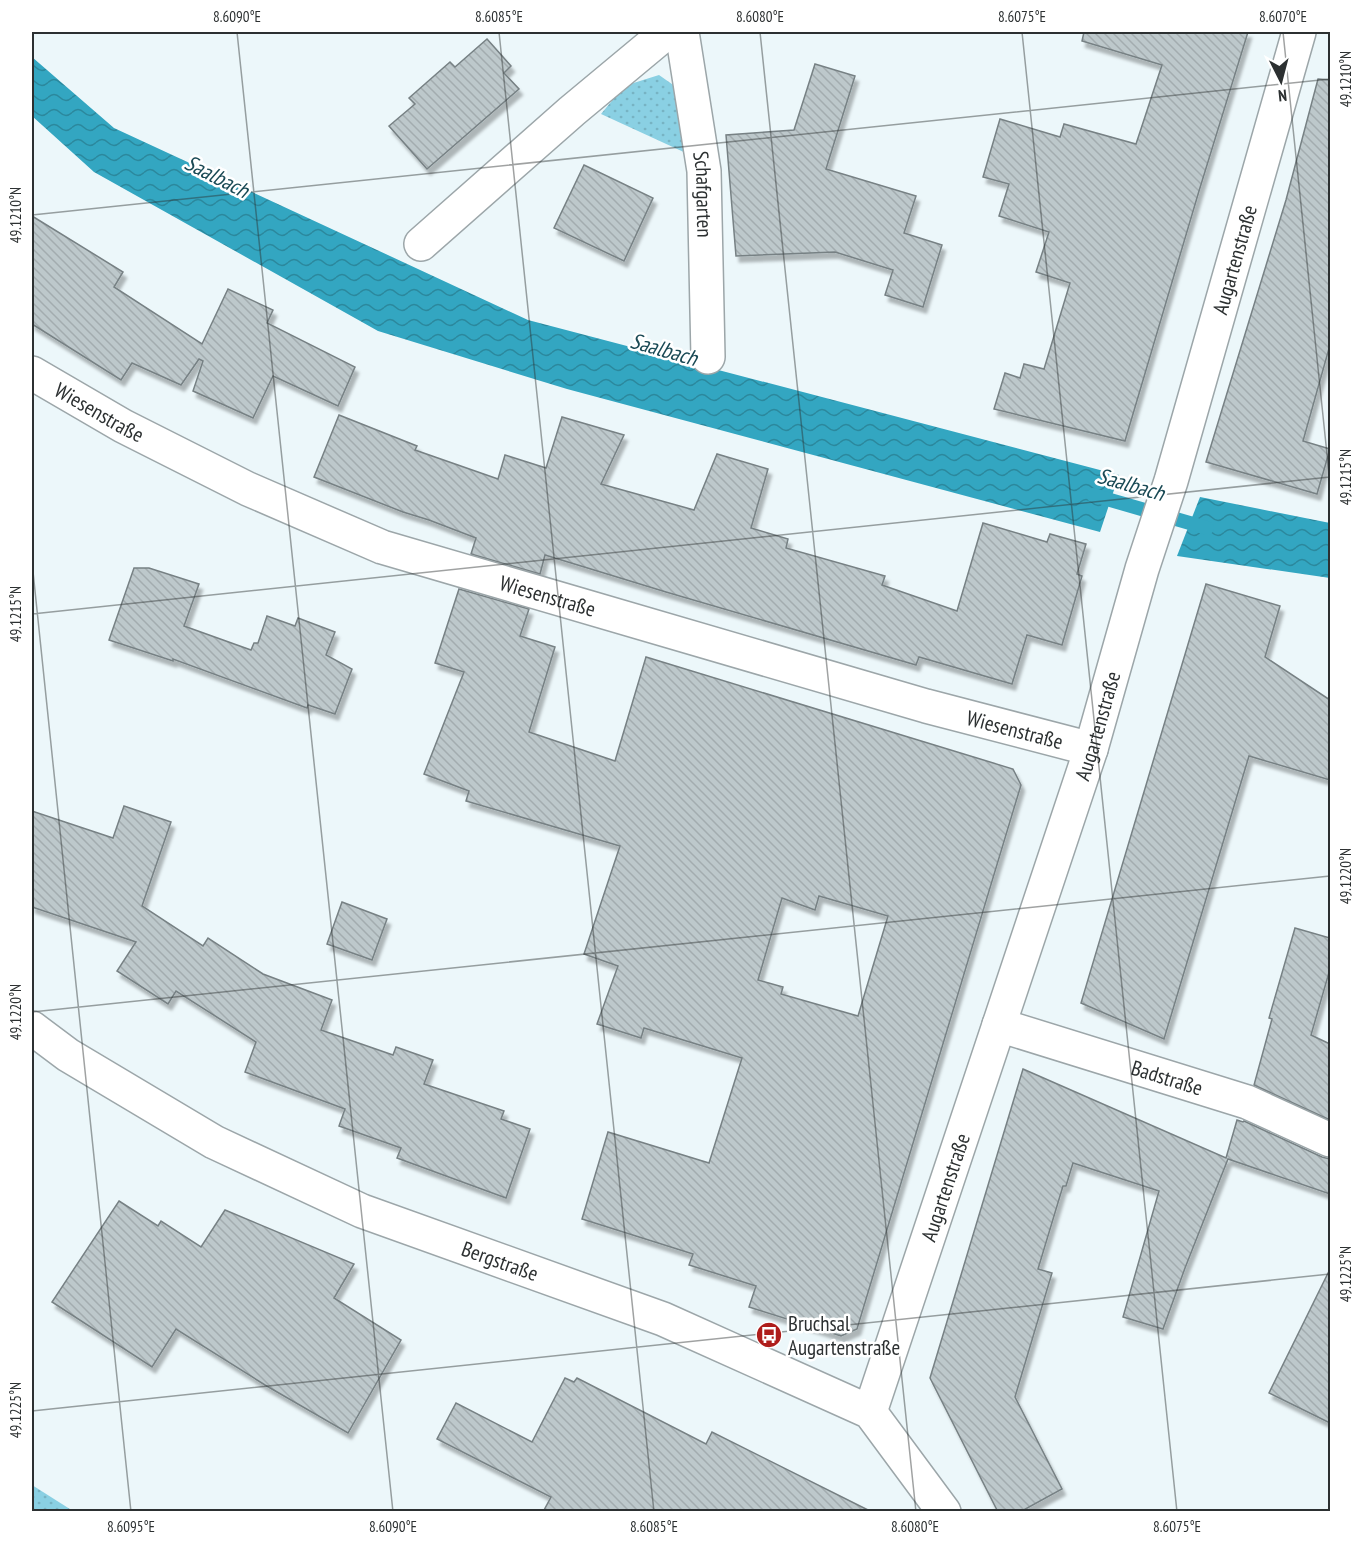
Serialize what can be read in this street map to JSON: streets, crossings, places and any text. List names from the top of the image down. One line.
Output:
{"streets":{"street":["Schafgarten","Augartenstraße","Wiesenstraße","Badstraße","Bergstraße"]},"crossings":[["Augartenstraße","Wiesenstraße"],["Augartenstraße","Badstraße"],["Augartenstraße","Bergstraße"]],"water":["Saalbach"],"places":{"bus stop":["Bruchsal Augartenstraße"]},"north":"bottom","coordinates":["8.6090°E","8.6085°E","8.6080°E","8.6075°E","8.6070°E","49.1210°N","49.1215°N","49.1220°N","49.1225°N","8.6095°E"]}
